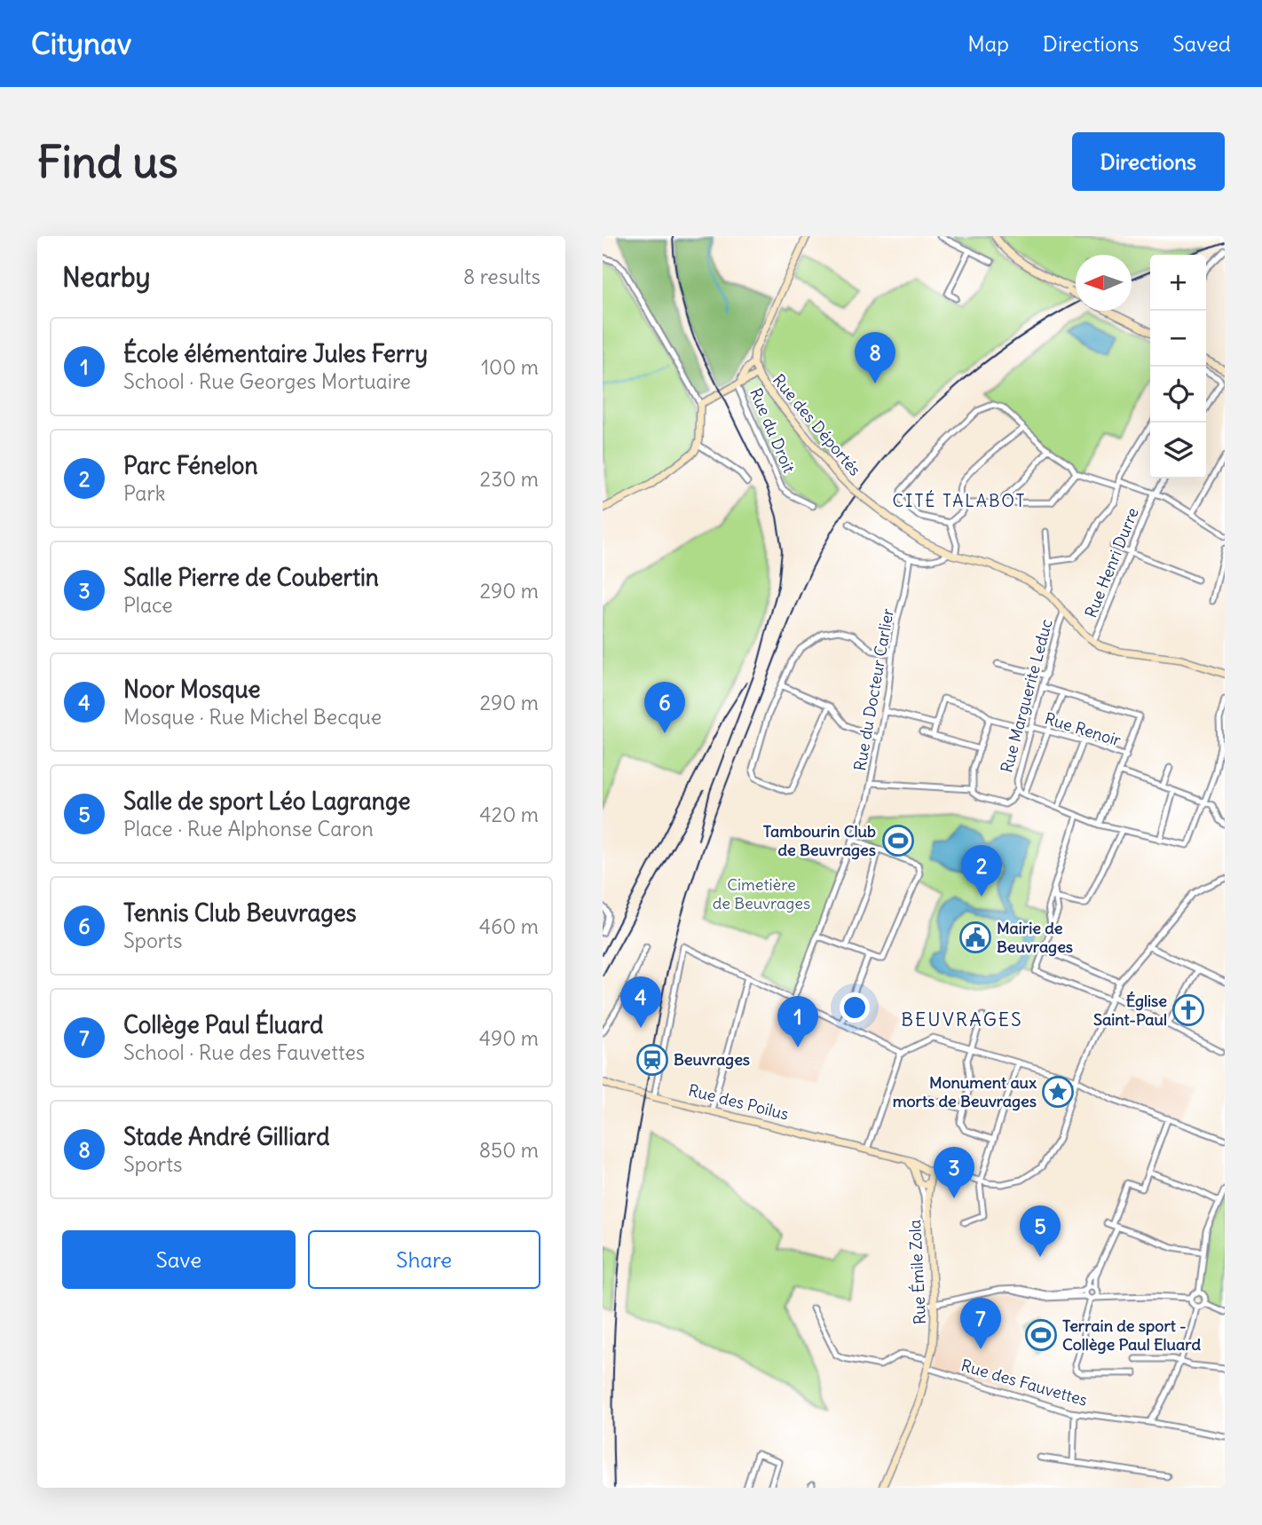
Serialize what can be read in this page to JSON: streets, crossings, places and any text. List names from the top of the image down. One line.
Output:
{"streets":{"street":["Rue des Déportés","Rue du Droit","Rue Henri Durre","Rue du Docteur Carlier","Rue Marguerite Leduc","Rue Renoir","Rue des Poilus","Rue Émile Zola","Rue des Fauvettes"]},"crossings":[["Rue des Déportés","Rue du Droit"],["Rue des Déportés","Rue Henri Durre"],["Rue des Déportés","Rue Marguerite Leduc"],["Rue Marguerite Leduc","Rue Renoir"],["Rue des Poilus","Rue Émile Zola"],["Rue Émile Zola","Rue des Fauvettes"]],"districts":["CITÉ TALABOT","BEUVRAGES"],"parks":["Cimetière de Beuvrages"],"places":{"sports":["Tambourin Club de Beuvrages","Terrain de sport - Collège Paul Eluard"],"public building":["Mairie de Beuvrages"],"church":["Église Saint-Paul"],"station":["Beuvrages"],"place":["Monument aux morts de Beuvrages"]},"north":"left","page":{"header":"Citynav","nav":["Map","Directions","Saved"],"buttons":["Directions",["Save","Share"]],"title":"Find us","heading":["Nearby","8 results"],"map_buttons":["+","−"],"list":[{"mark":"1","name":"École élémentaire Jules Ferry","note":"School · Rue Georges Mortuaire","value":"100 m"},{"mark":"2","name":"Parc Fénelon","note":"Park","value":"230 m"},{"mark":"3","name":"Salle Pierre de Coubertin","note":"Place","value":"290 m"},{"mark":"4","name":"Noor Mosque","note":"Mosque · Rue Michel Becque","value":"290 m"},{"mark":"5","name":"Salle de sport Léo Lagrange","note":"Place · Rue Alphonse Caron","value":"420 m"},{"mark":"6","name":"Tennis Club Beuvrages","note":"Sports","value":"460 m"},{"mark":"7","name":"Collège Paul Éluard","note":"School · Rue des Fauvettes","value":"490 m"},{"mark":"8","name":"Stade André Gilliard","note":"Sports","value":"850 m"}],"pins":["8","6","2","4","1","3","5","7"]}}
